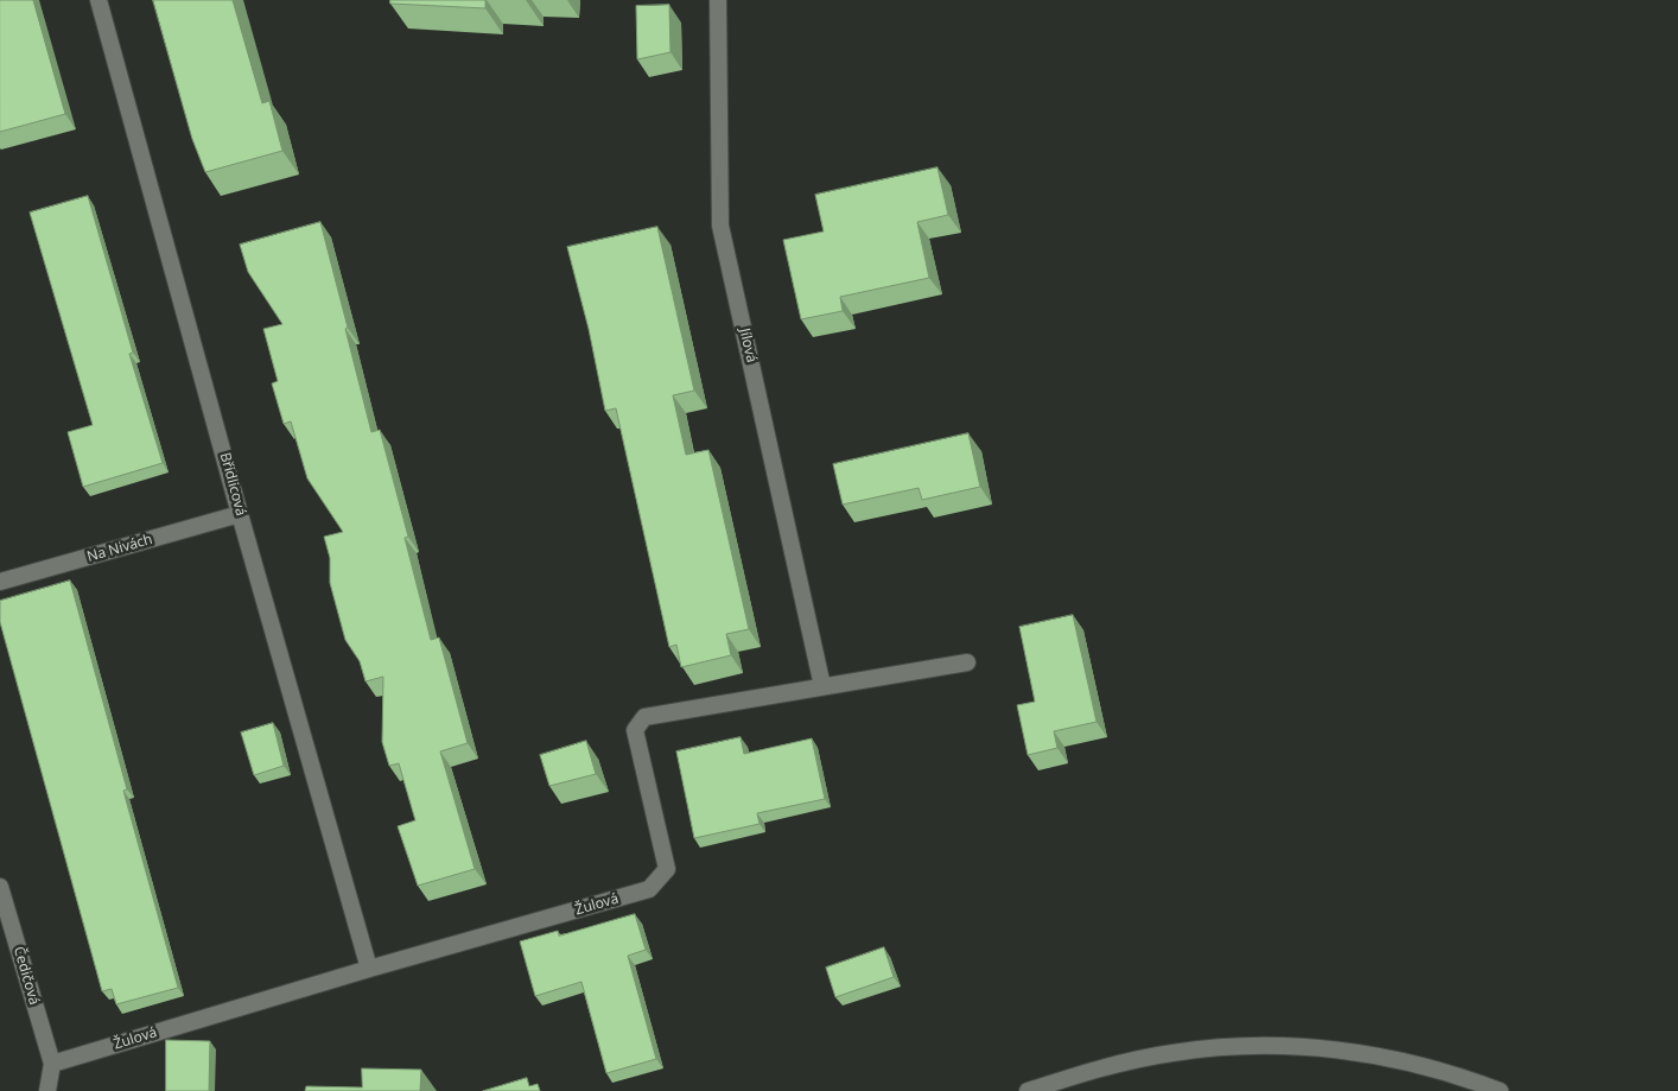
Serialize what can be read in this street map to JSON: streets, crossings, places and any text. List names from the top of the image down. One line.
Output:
{"streets":{"street":["Jílová","Břidlicová","Na Nivách","Žulová","Čedičová"]},"crossings":[["Jílová","Žulová"],["Břidlicová","Na Nivách"],["Břidlicová","Žulová"],["Žulová","Čedičová"]]}
